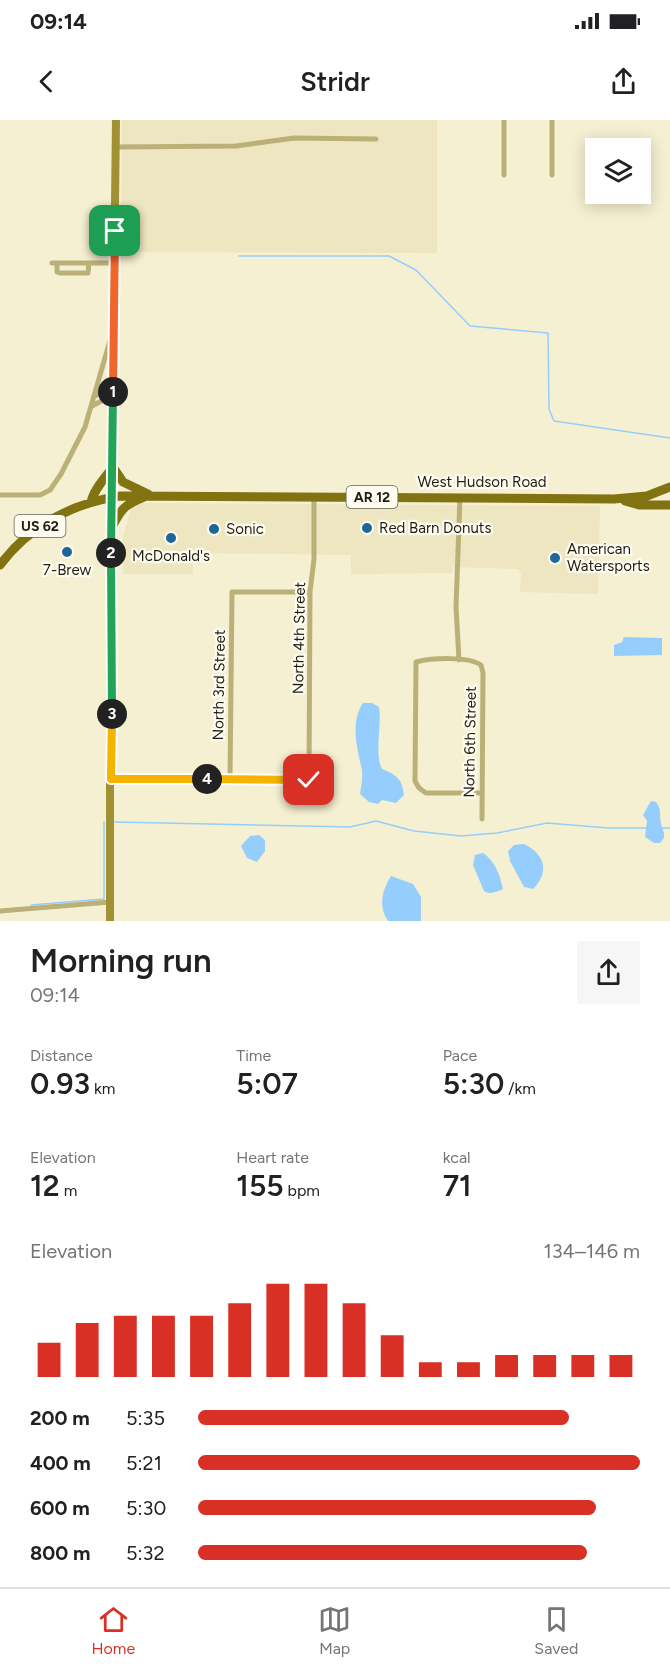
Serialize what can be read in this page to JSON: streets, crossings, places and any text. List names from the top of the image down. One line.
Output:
{"streets":{"highway":["West Hudson Road","AR 12","US 62"],"street":["North 4th Street","North 3rd Street","North 6th Street"]},"crossings":[["West Hudson Road","AR 12"],["West Hudson Road","US 62"],["West Hudson Road","North 4th Street"],["North 4th Street","North 3rd Street"]],"places":["Red Barn Donuts","Sonic","McDonald's","7-Brew","American Watersports"],"page":{"status":"09:14","header":"Stridr","pins":["1","2","3","4"],"heading":["Morning run","09:14"],"stats":[["Distance","0.93 km"],["Time","5:07"],["Pace","5:30 /km"],["Elevation","12 m"],["Heart rate","155 bpm"],["kcal","71"]],"chart":["Elevation","134–146 m"],"list":[{"name":"200 m","note":"5:35"},{"name":"400 m","note":"5:21"},{"name":"600 m","note":"5:30"},{"name":"800 m","note":"5:32"}],"tabs":["Home","Map","Saved"]}}
